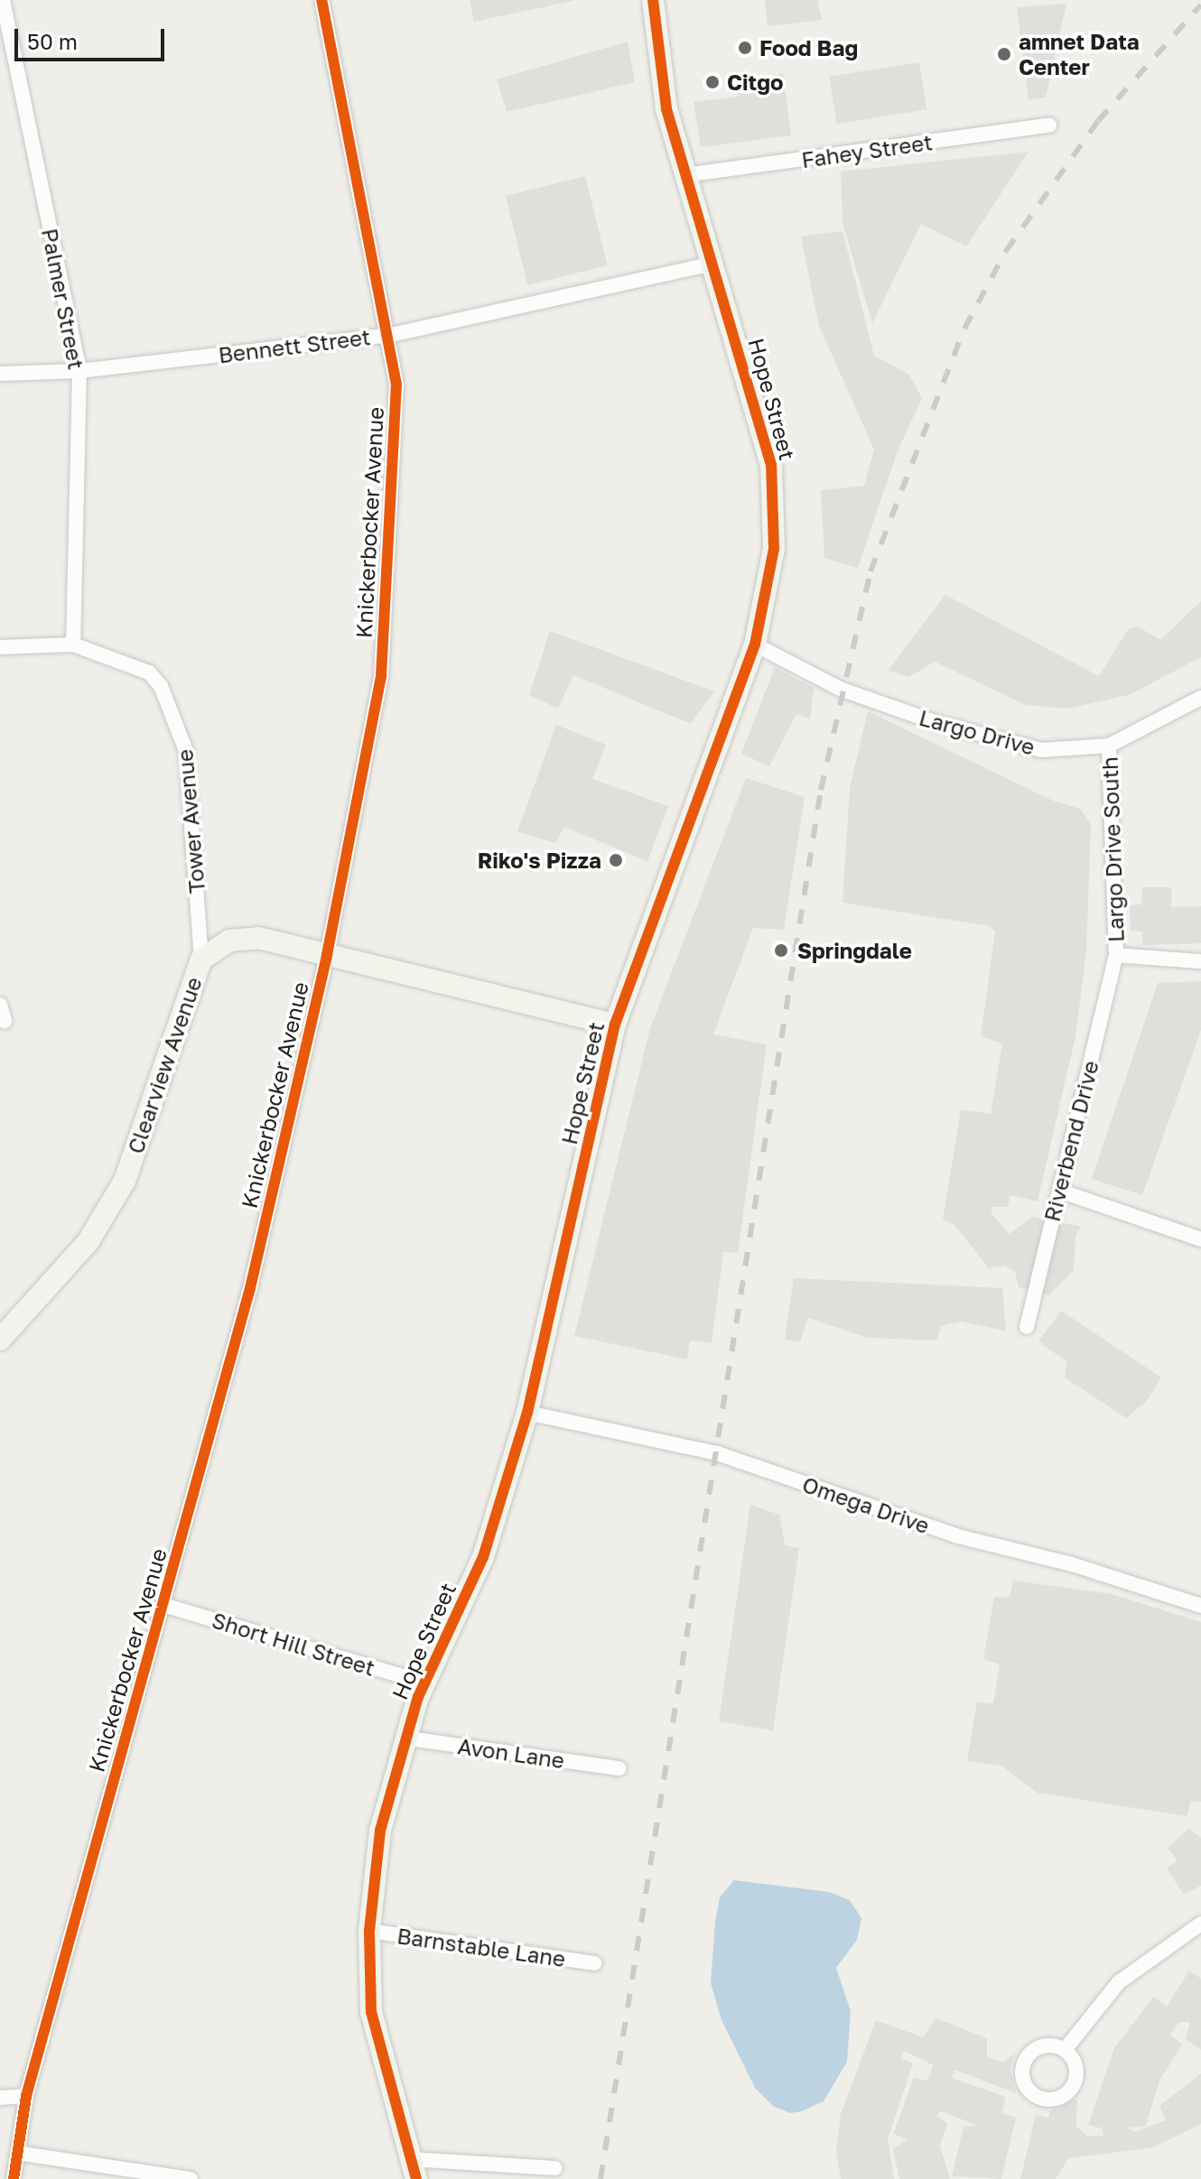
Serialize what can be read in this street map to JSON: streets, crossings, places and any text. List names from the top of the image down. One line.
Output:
{"streets":{"main road":["Hope Street","Clearview Avenue"],"street":["Fahey Street","Palmer Street","Bennett Street","Knickerbocker Avenue","Largo Drive","Tower Avenue","Largo Drive South","Riverbend Drive","Omega Drive","Short Hill Street","Avon Lane","Barnstable Lane"]},"crossings":[["Fahey Street","Hope Street"],["Palmer Street","Bennett Street"],["Palmer Street","Tower Avenue"],["Bennett Street","Hope Street"],["Bennett Street","Knickerbocker Avenue"],["Hope Street","Largo Drive"],["Hope Street","Clearview Avenue"],["Hope Street","Omega Drive"],["Hope Street","Short Hill Street"],["Hope Street","Avon Lane"],["Hope Street","Barnstable Lane"],["Knickerbocker Avenue","Clearview Avenue"],["Knickerbocker Avenue","Short Hill Street"],["Largo Drive","Largo Drive South"],["Tower Avenue","Clearview Avenue"],["Largo Drive South","Riverbend Drive"]],"places":["Food Bag","amnet Data Center","Citgo","Riko's Pizza","Springdale"],"scale_bar":"50 m"}
